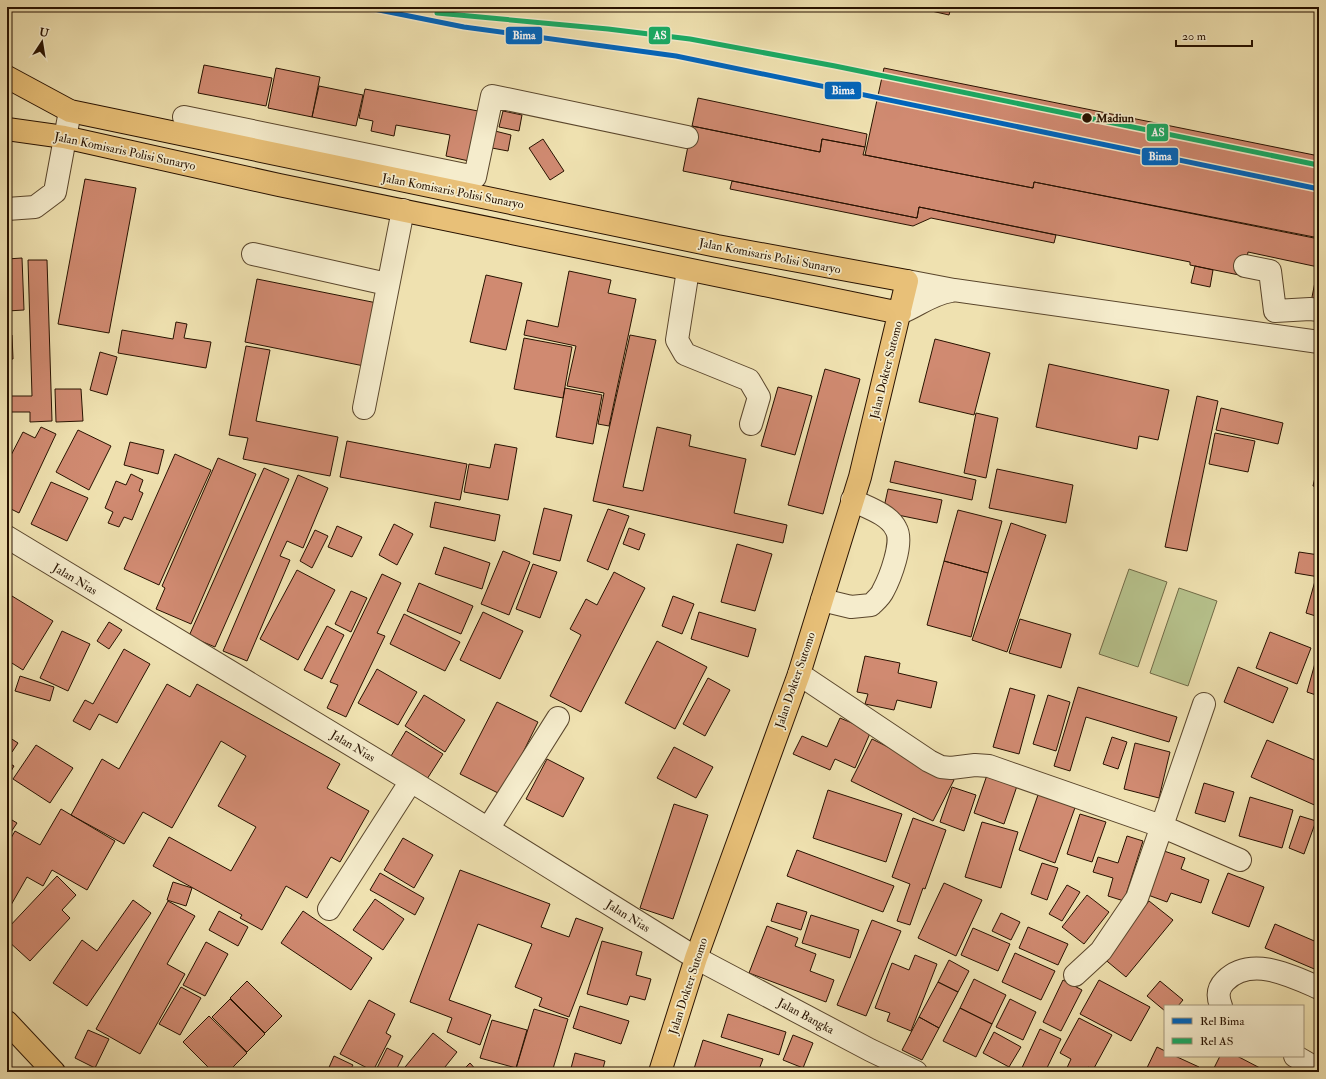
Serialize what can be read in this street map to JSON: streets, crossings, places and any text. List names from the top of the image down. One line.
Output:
{"streets":{"main road":["Jalan Komisaris Polisi Sunaryo","Jalan Dokter Sutomo"],"street":["Jalan Nias","Jalan Bangka"]},"crossings":[["Jalan Komisaris Polisi Sunaryo","Jalan Dokter Sutomo"],["Jalan Dokter Sutomo","Jalan Nias"],["Jalan Dokter Sutomo","Jalan Bangka"],["Jalan Nias","Jalan Bangka"]],"places":["Madiun"],"lines":["rail line Bima","rail line AS"],"legend":["Rel Bima","Rel AS"],"scale_bar":"20 m","north":"top"}
